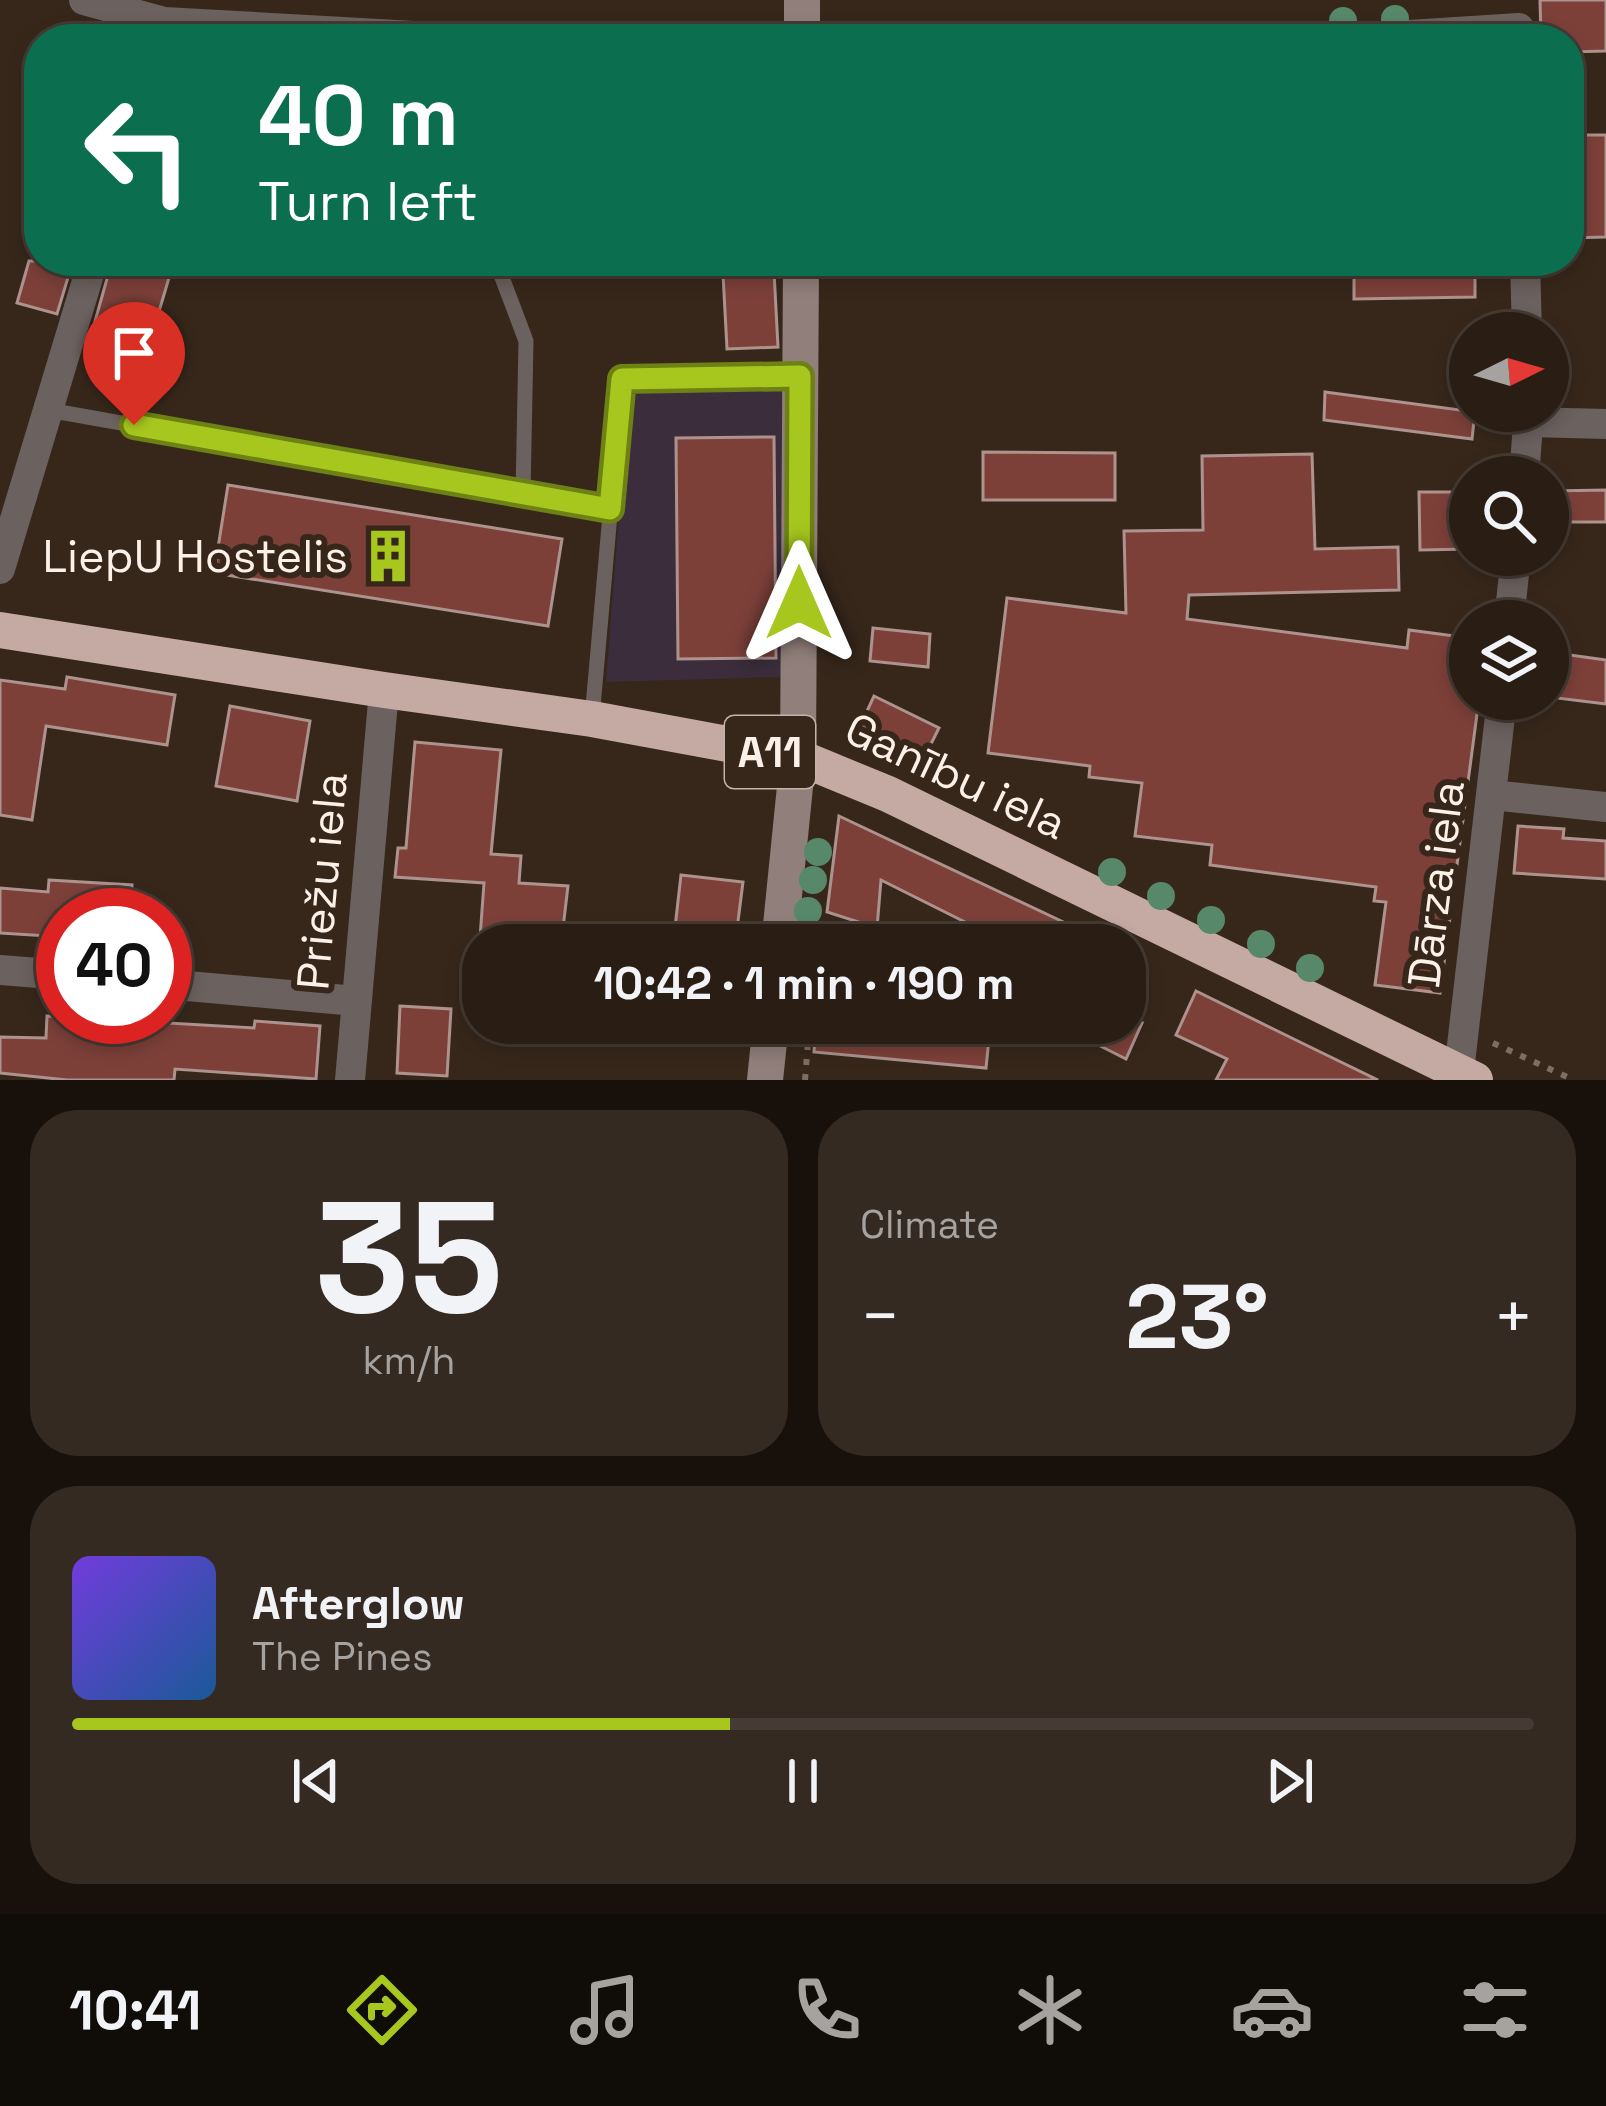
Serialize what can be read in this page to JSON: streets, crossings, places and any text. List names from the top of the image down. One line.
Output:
{"streets":{"highway":["A11","Ganību iela"],"street":["Priežu iela","Dārza iela"]},"crossings":[["Ganību iela","Priežu iela"],["Ganību iela","Dārza iela"]],"places":{"building":["LiepU Hostelis"]},"north":"right","page":{"turn":["40 m","Turn left"],"limit":"40","trip":"10:42 · 1 min · 190 m","tile":[["35","km/h"],"Climate"],"heat":["−","23°","+"],"song":["Afterglow","The Pines"],"tabs":"10:41"}}
